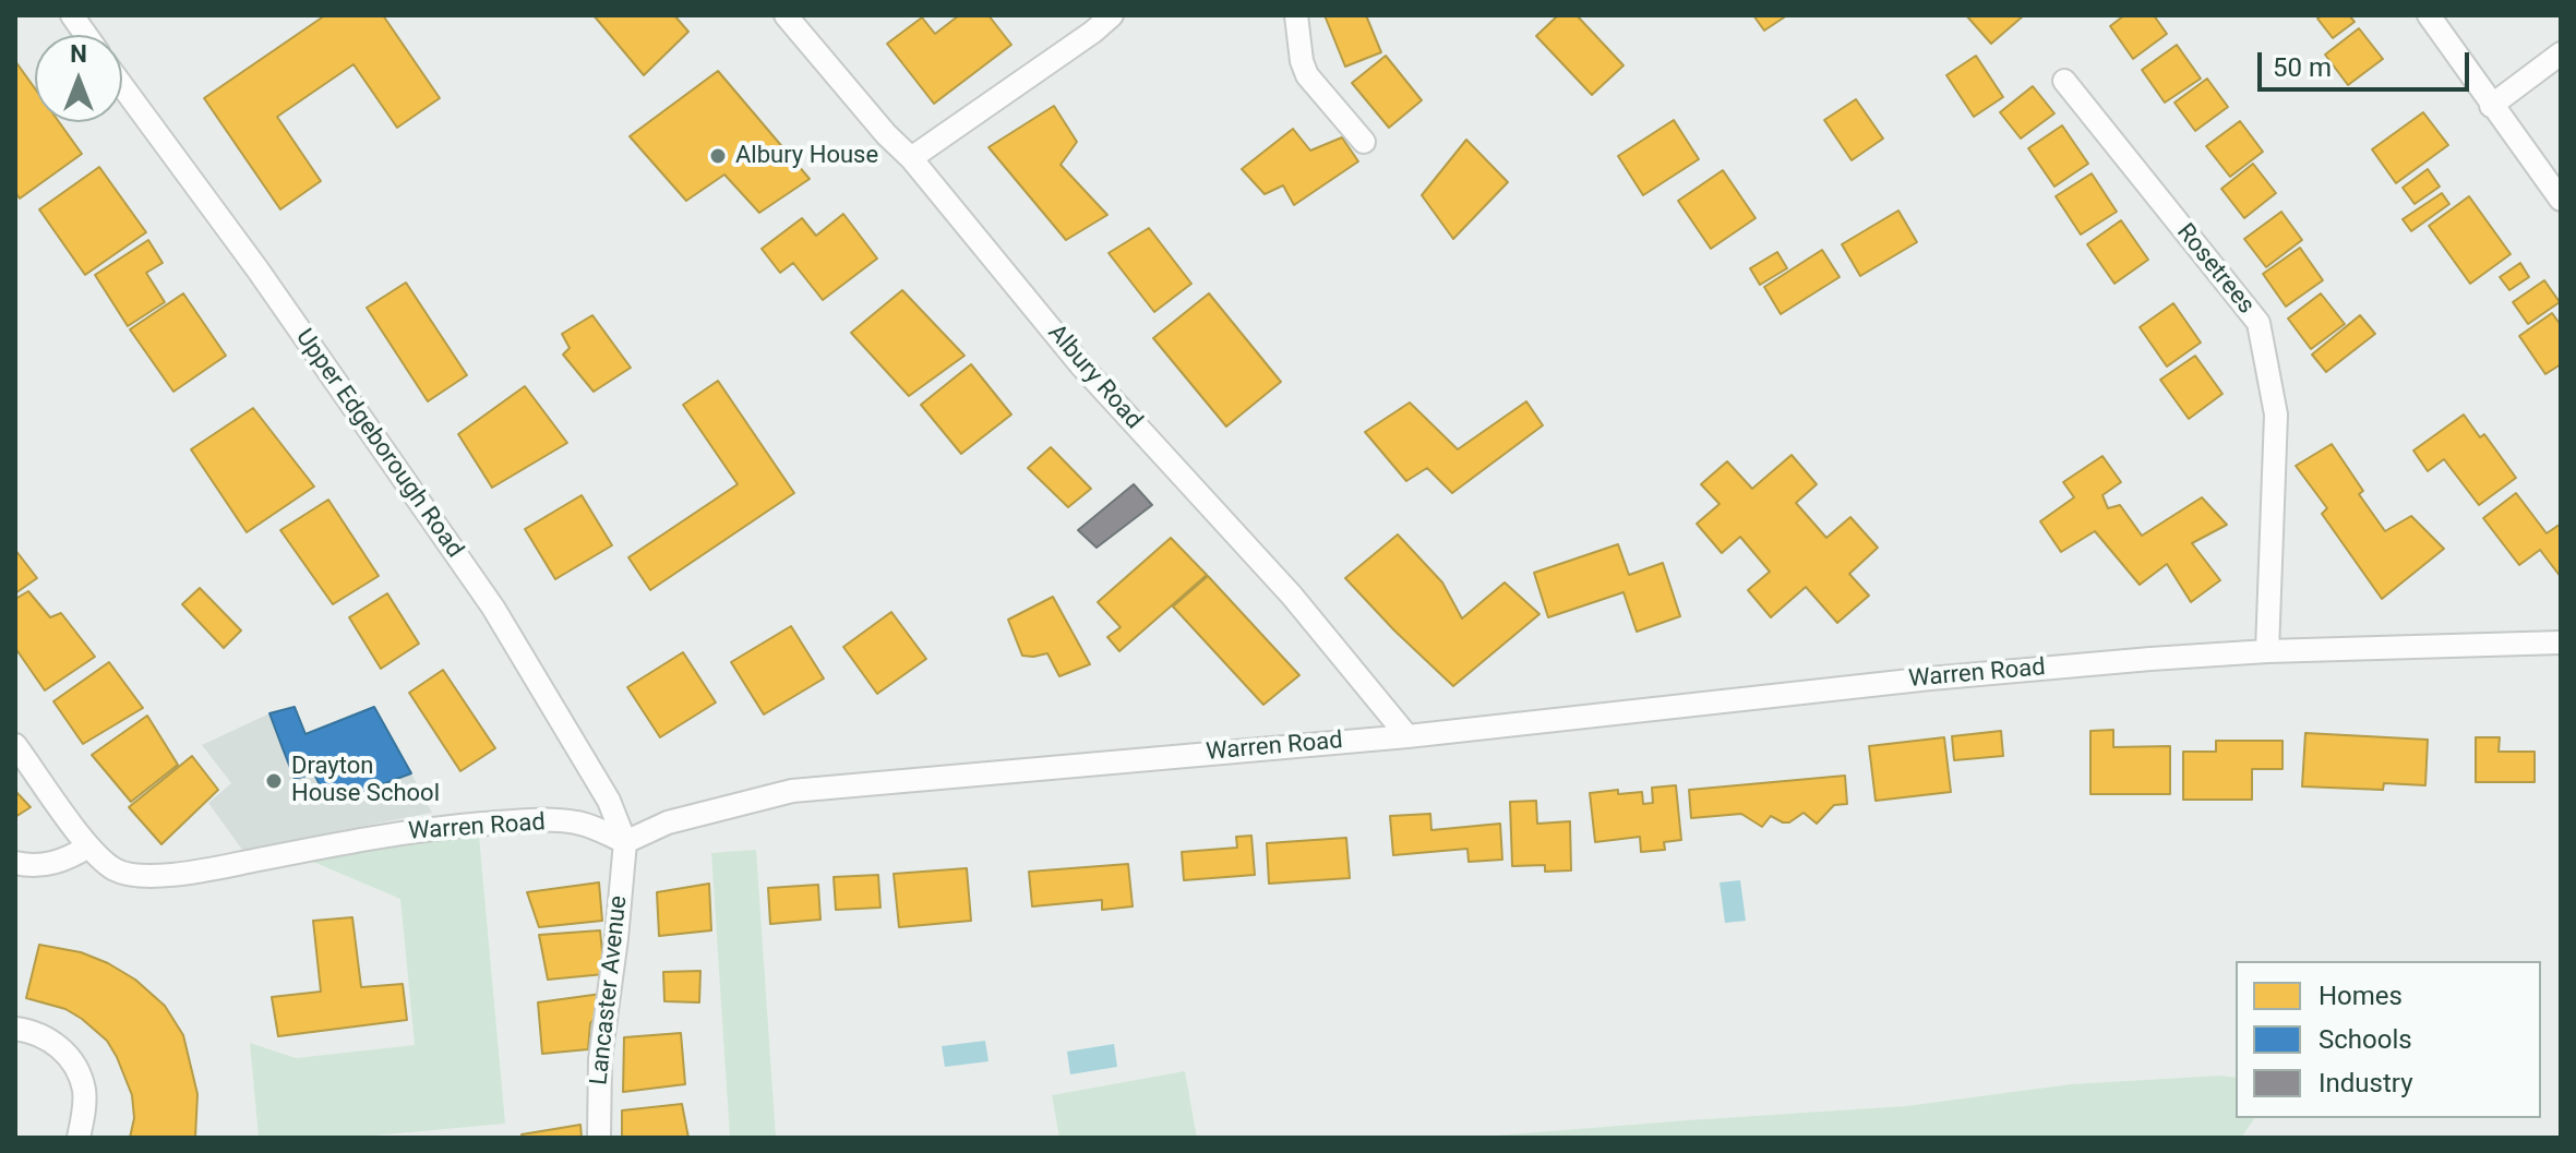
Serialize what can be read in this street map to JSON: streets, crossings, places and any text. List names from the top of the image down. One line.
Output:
{"streets":{"street":["Rosetrees","Albury Road","Upper Edgeborough Road","Warren Road","Lancaster Avenue"]},"crossings":[["Rosetrees","Warren Road"],["Albury Road","Warren Road"],["Upper Edgeborough Road","Warren Road"],["Upper Edgeborough Road","Lancaster Avenue"],["Warren Road","Lancaster Avenue"]],"places":["Albury House","Drayton House School"],"legend":["Homes","Schools","Industry"],"scale_bar":"50 m","north":"top"}
